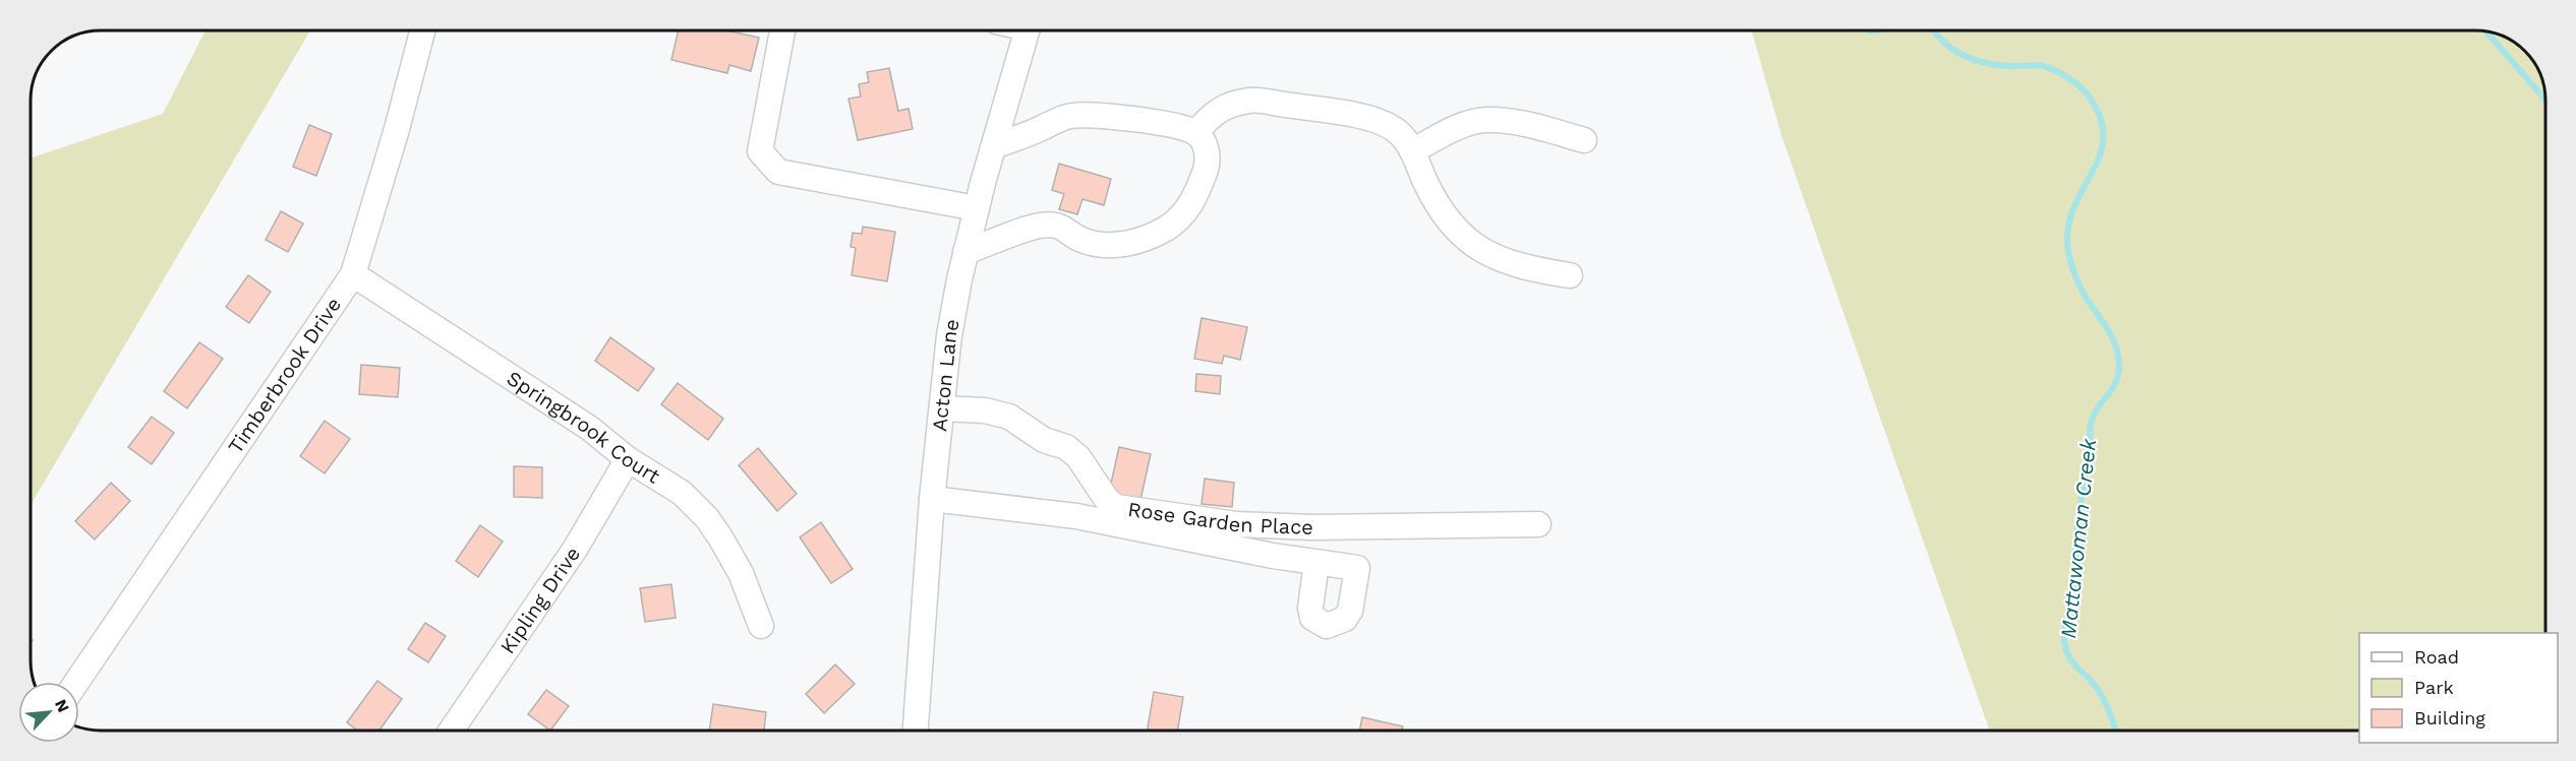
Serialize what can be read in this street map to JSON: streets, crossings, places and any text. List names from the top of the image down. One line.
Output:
{"streets":{"street":["Timberbrook Drive","Acton Lane","Springbrook Court","Rose Garden Place","Kipling Drive"]},"crossings":[["Timberbrook Drive","Springbrook Court"],["Acton Lane","Rose Garden Place"],["Springbrook Court","Kipling Drive"]],"water":["Mattawoman Creek"],"legend":["Road","Park","Building"],"north":"top right"}
